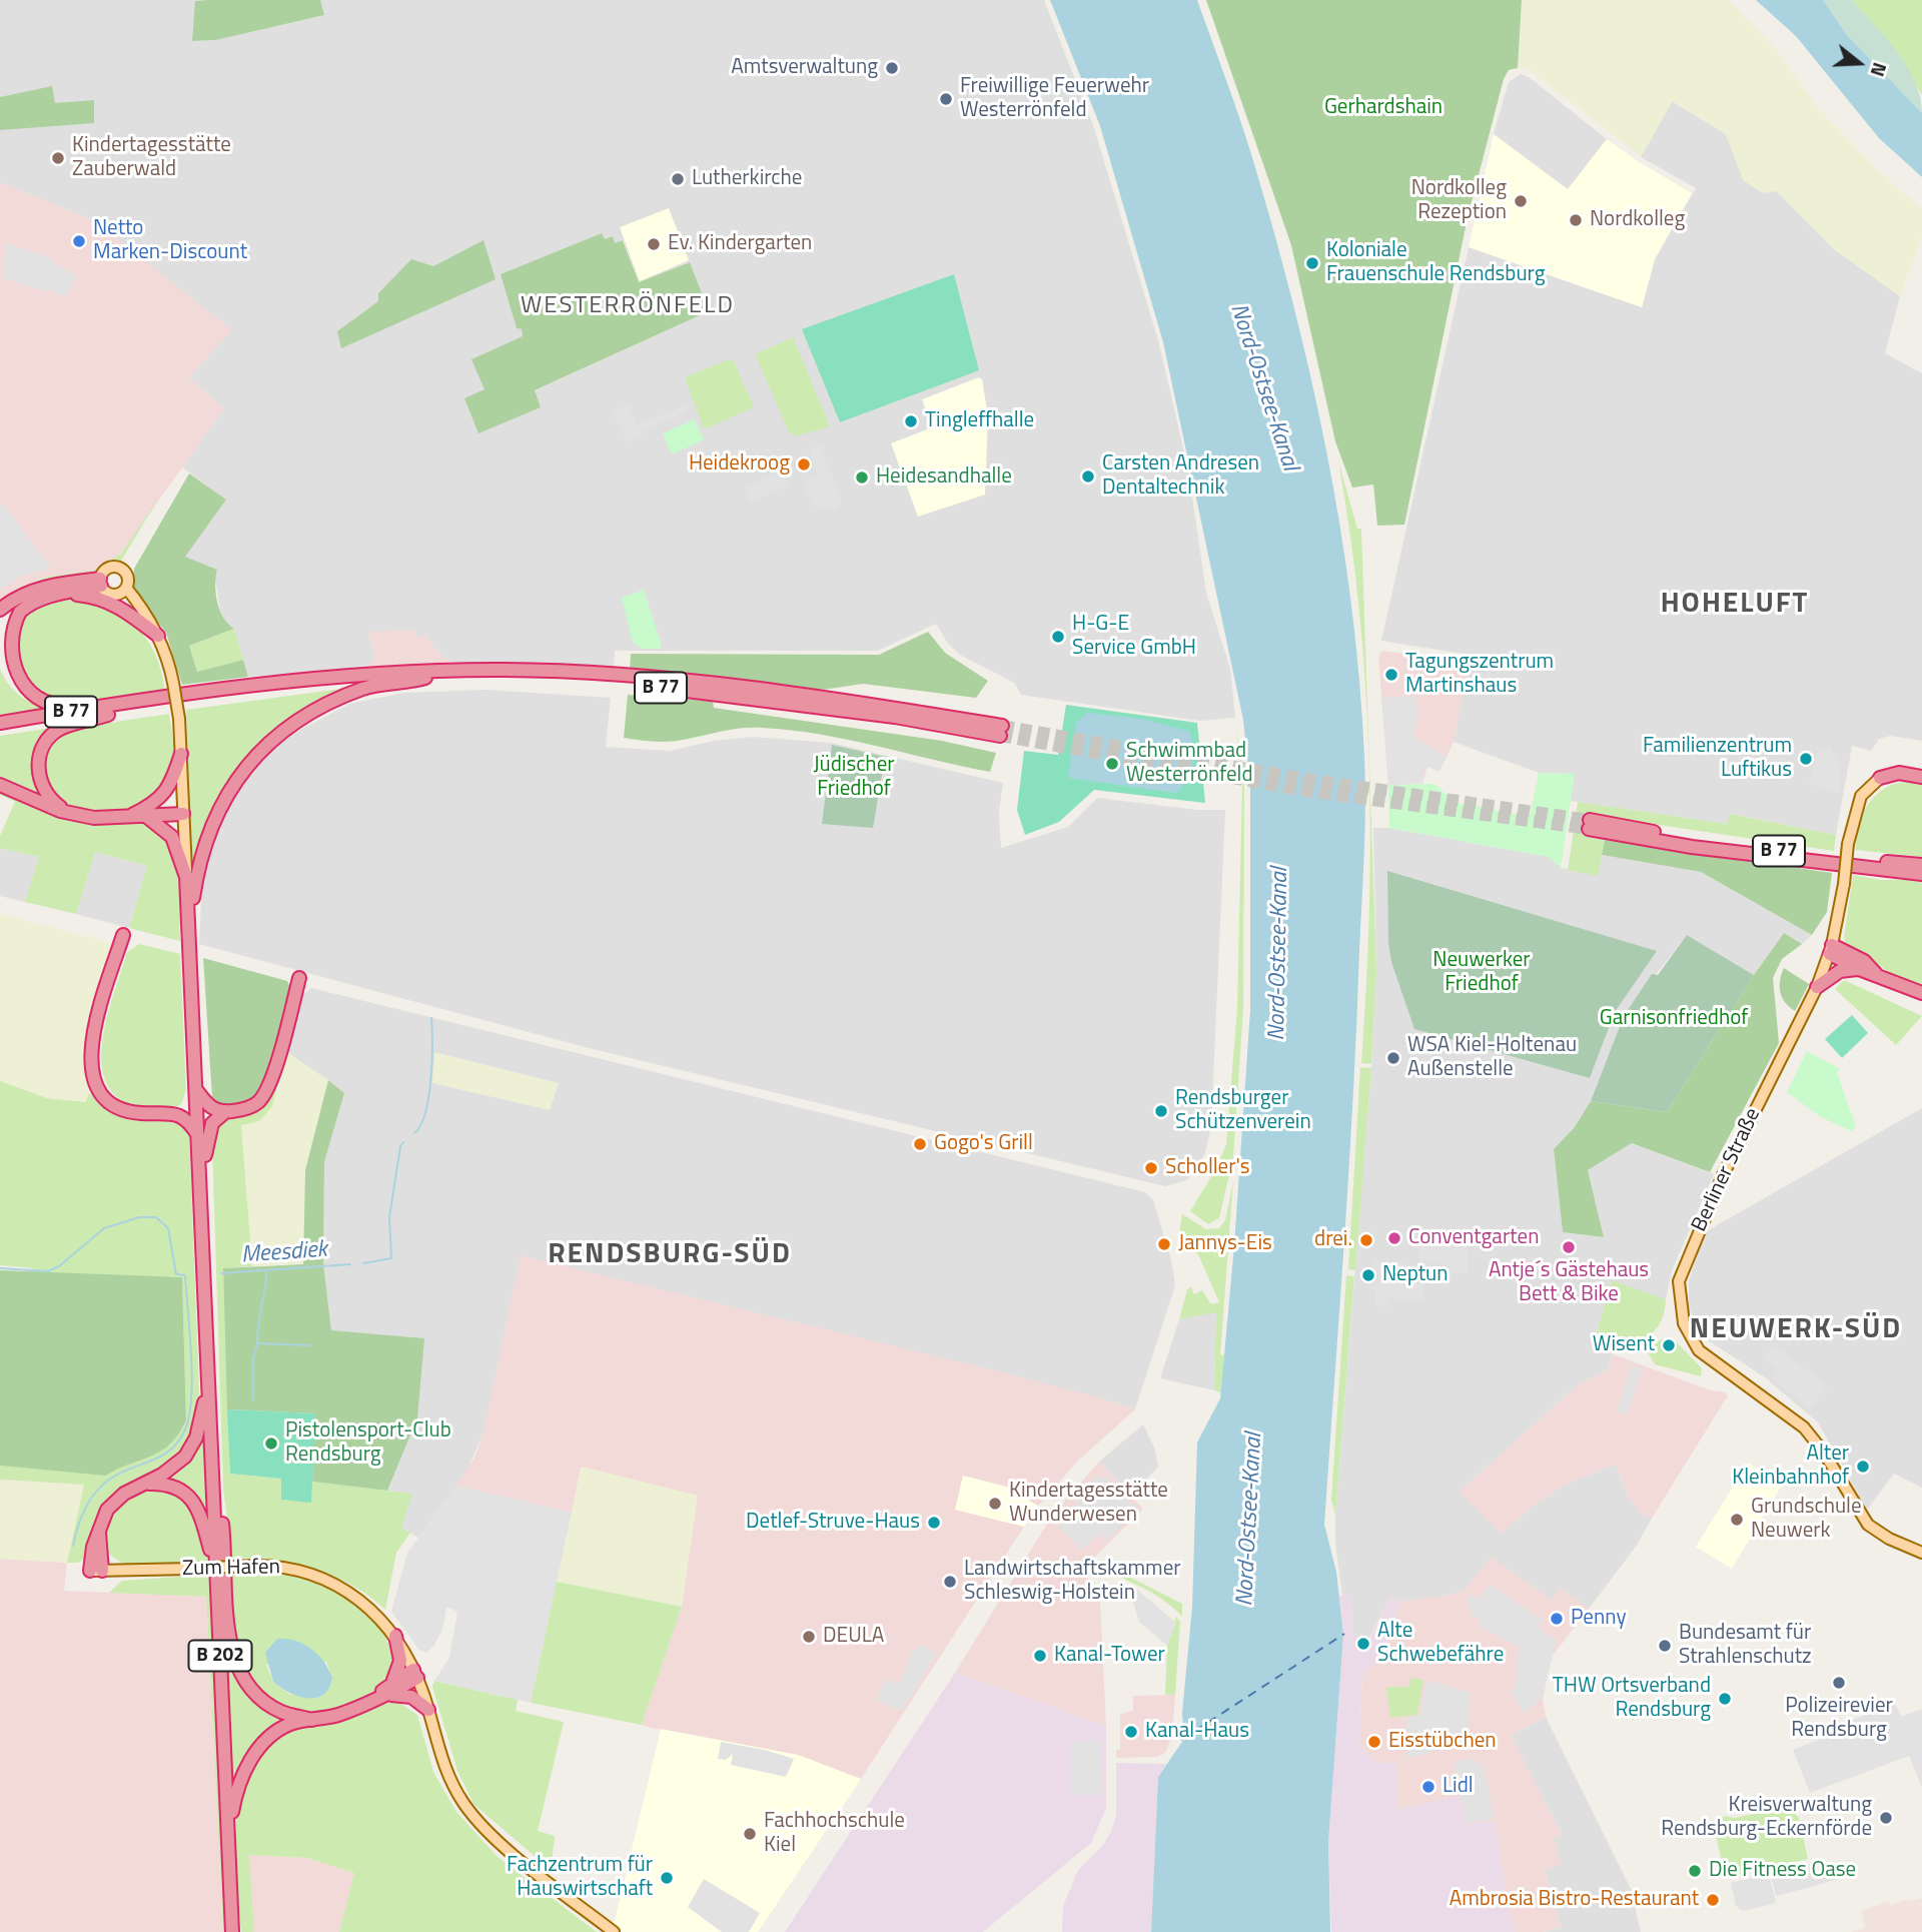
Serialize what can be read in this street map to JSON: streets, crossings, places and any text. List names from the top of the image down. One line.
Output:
{"streets":{"highway":["B 77","B 202"],"main road":["Berliner Straße","Zum Hafen"]},"districts":["WESTERRÖNFELD","HOHELUFT","RENDSBURG-SÜD","NEUWERK-SÜD"],"water":["Nord-Ostsee-Kanal","Meesdiek"],"parks":["Gerhardshain","Jüdischer Friedhof","Neuwerker Friedhof","Garnisonfriedhof"],"places":["Amtsverwaltung","Freiwillige Feuerwehr Westerrönfeld","Kindertagesstätte Zauberwald","Lutherkirche","Nordkolleg Rezeption","Nordkolleg","Netto Marken-Discount","Ev. Kindergarten","Koloniale Frauenschule Rendsburg","Tingleffhalle","Heidekroog","Carsten Andresen Dentaltechnik","Heidesandhalle","H-G-E Service GmbH","Tagungszentrum Martinshaus","Familienzentrum Luftikus","Schwimmbad Westerrönfeld","WSA Kiel-Holtenau Außenstelle","Rendsburger Schützenverein","Gogo's Grill","Scholler's","Conventgarten","drei.","Jannys-Eis","Antje´s Gästehaus Bett & Bike","Neptun","Wisent","Pistolensport-Club Rendsburg","Alter Kleinbahnhof","Kindertagesstätte Wunderwesen","Grundschule Neuwerk","Detlef-Struve-Haus","Landwirtschaftskammer Schleswig-Holstein","Penny","DEULA","Alte Schwebefähre","Bundesamt für Strahlenschutz","Kanal-Tower","Polizeirevier Rendsburg","THW Ortsverband Rendsburg","Kanal-Haus","Eisstübchen","Lidl","Kreisverwaltung Rendsburg-Eckernförde","Fachhochschule Kiel","Die Fitness Oase","Fachzentrum für Hauswirtschaft","Ambrosia Bistro-Restaurant"],"north":"right"}
